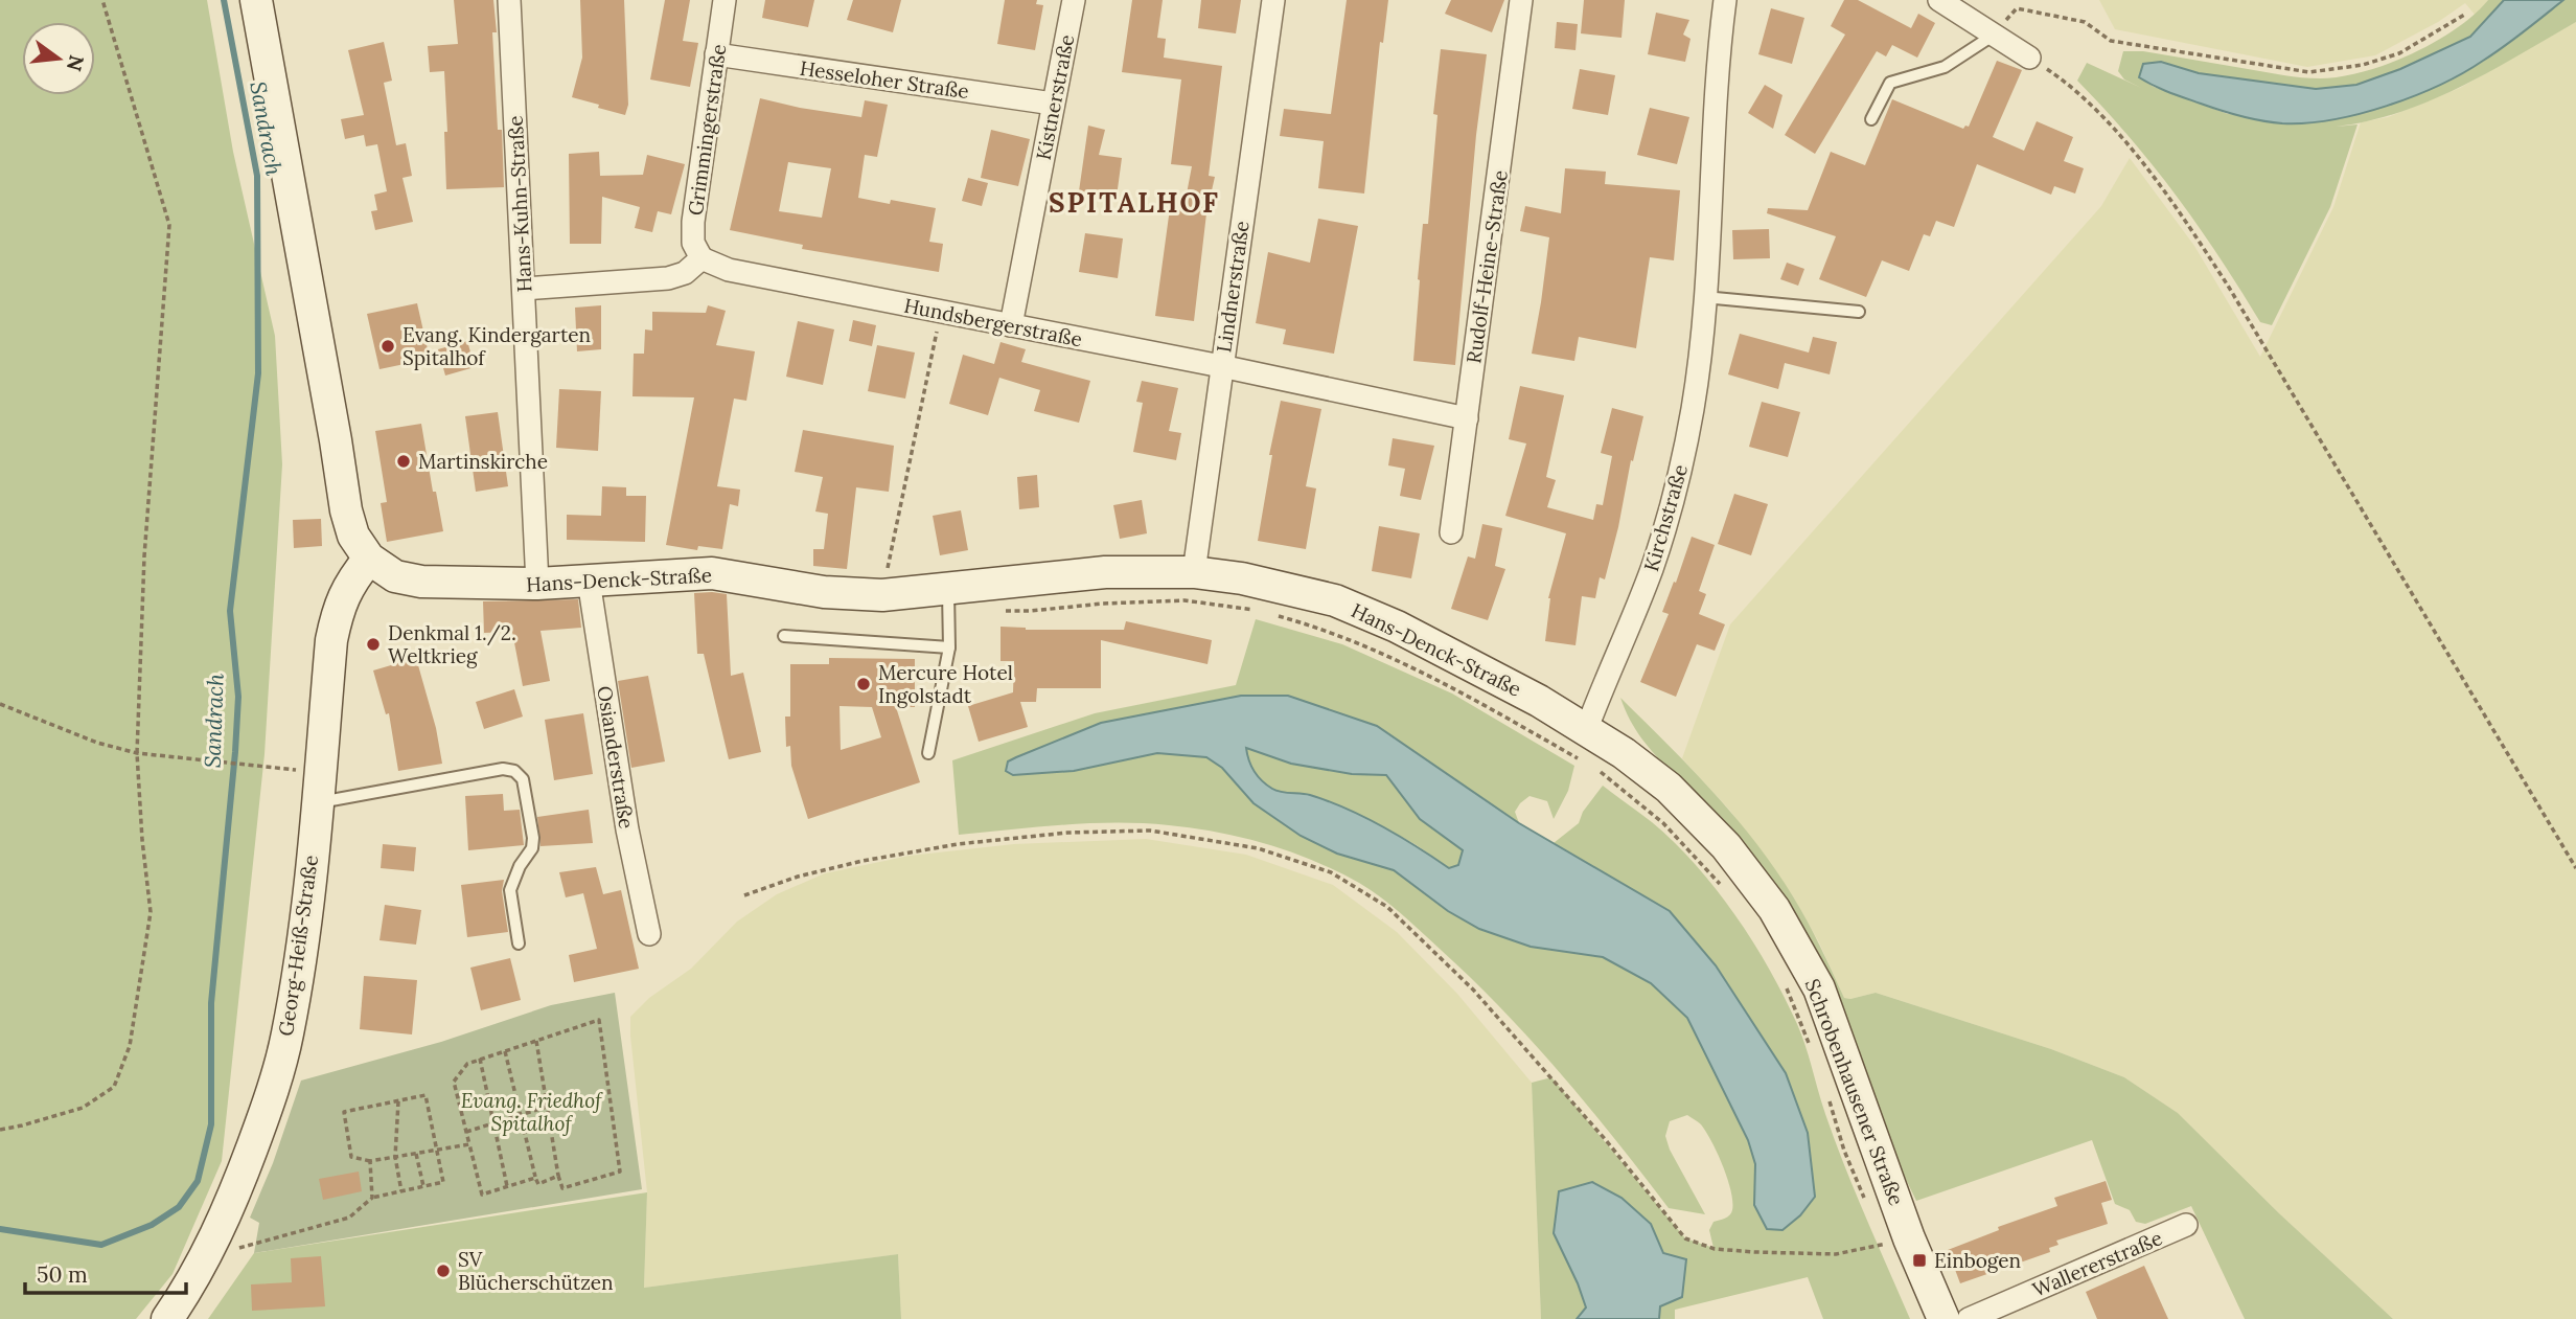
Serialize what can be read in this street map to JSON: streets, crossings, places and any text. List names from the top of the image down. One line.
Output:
{"streets":{"street":["Hesseloher Straße","Kistnerstraße","Grimmingerstraße","Hans-Kuhn-Straße","Rudolf-Heine-Straße","Lindnerstraße","Hundsbergerstraße","Kirchstraße","Hans-Denck-Straße","Osianderstraße","Georg-Heiß-Straße","Schrobenhausener Straße","Wallererstraße"]},"crossings":[["Hesseloher Straße","Kistnerstraße"],["Hesseloher Straße","Grimmingerstraße"],["Kistnerstraße","Hundsbergerstraße"],["Grimmingerstraße","Hundsbergerstraße"],["Hans-Kuhn-Straße","Hans-Denck-Straße"],["Rudolf-Heine-Straße","Hundsbergerstraße"],["Lindnerstraße","Hundsbergerstraße"],["Lindnerstraße","Hans-Denck-Straße"],["Kirchstraße","Hans-Denck-Straße"],["Kirchstraße","Schrobenhausener Straße"],["Hans-Denck-Straße","Osianderstraße"],["Hans-Denck-Straße","Georg-Heiß-Straße"],["Hans-Denck-Straße","Schrobenhausener Straße"]],"districts":["SPITALHOF"],"water":["Sandrach"],"parks":["Evang. Friedhof Spitalhof"],"places":{"other":["Evang. Kindergarten Spitalhof","Martinskirche","Denkmal 1./2. Weltkrieg","Mercure Hotel Ingolstadt","SV Blücherschützen"],"transit":["Einbogen"]},"scale_bar":"50 m","north":"right"}
